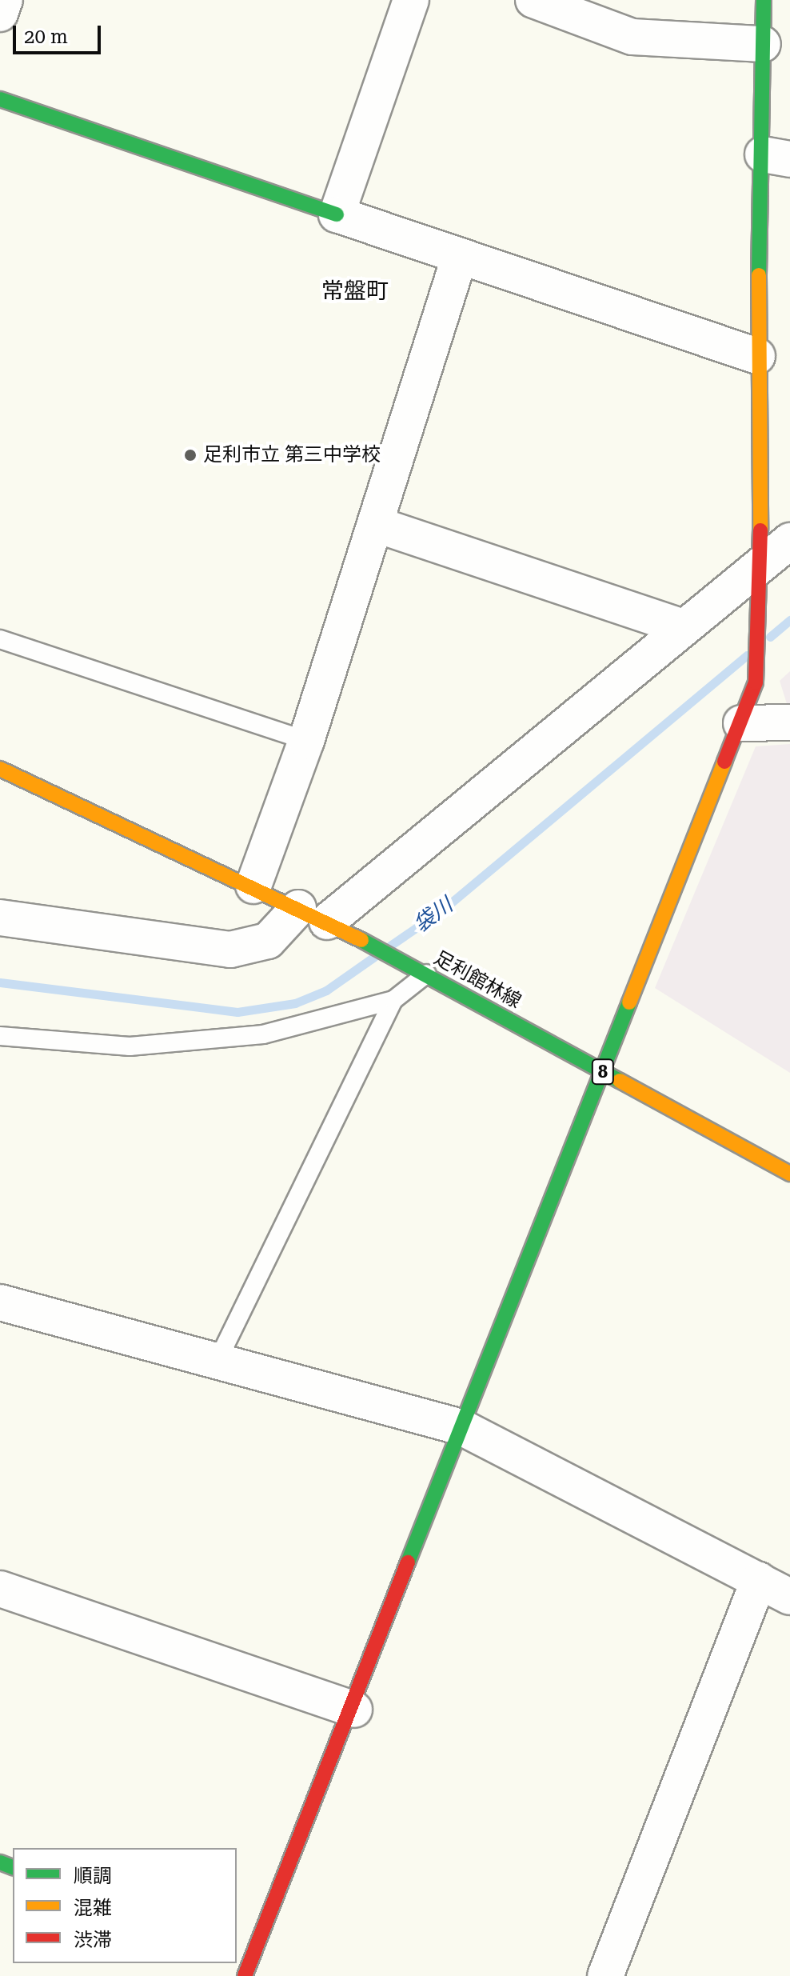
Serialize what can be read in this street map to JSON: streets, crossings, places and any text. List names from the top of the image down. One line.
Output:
{"streets":{"street":["足利館林線","8"]},"districts":["常盤町"],"water":["袋川"],"places":["足利市立 第三中学校"],"legend":["順調","混雑","渋滞"],"scale_bar":"20 m"}
